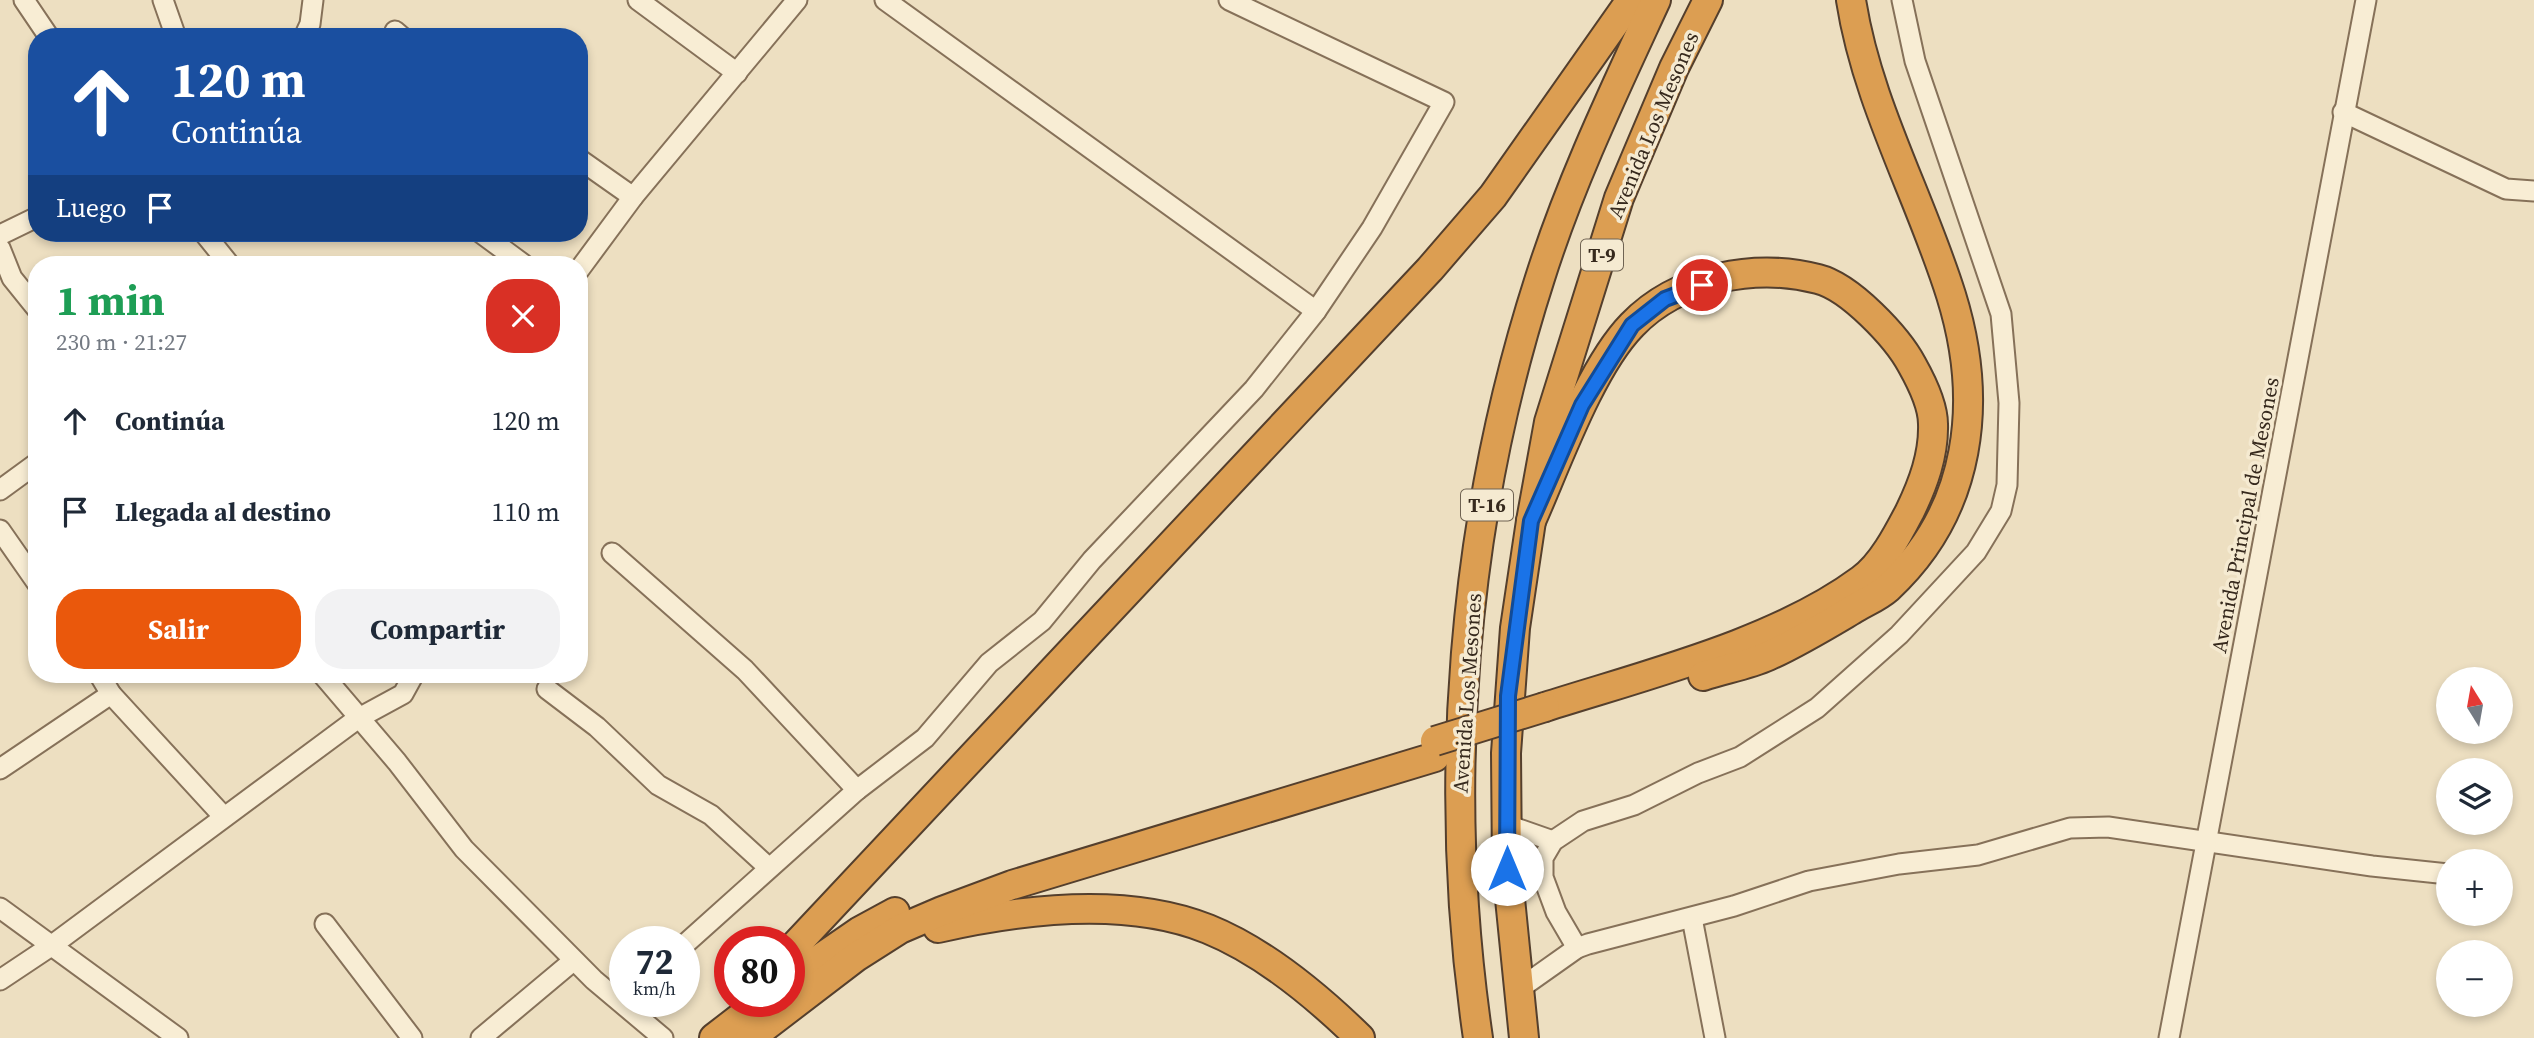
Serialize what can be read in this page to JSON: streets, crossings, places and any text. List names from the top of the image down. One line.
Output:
{"streets":{"highway":["Avenida Los Mesones","T-9","T-16"],"street":["Avenida Principal de Mesones"]},"north":"top","page":{"turn":["120 m","Continúa"],"then":"Luego","heading":["1 min","230 m · 21:27"],"list":[{"name":"Continúa","value":"120 m"},{"name":"Llegada al destino","value":"110 m"}],"buttons":["Salir","Compartir"],"map_buttons":["+","−"],"speed":"72 km/h","limit":"80"}}
